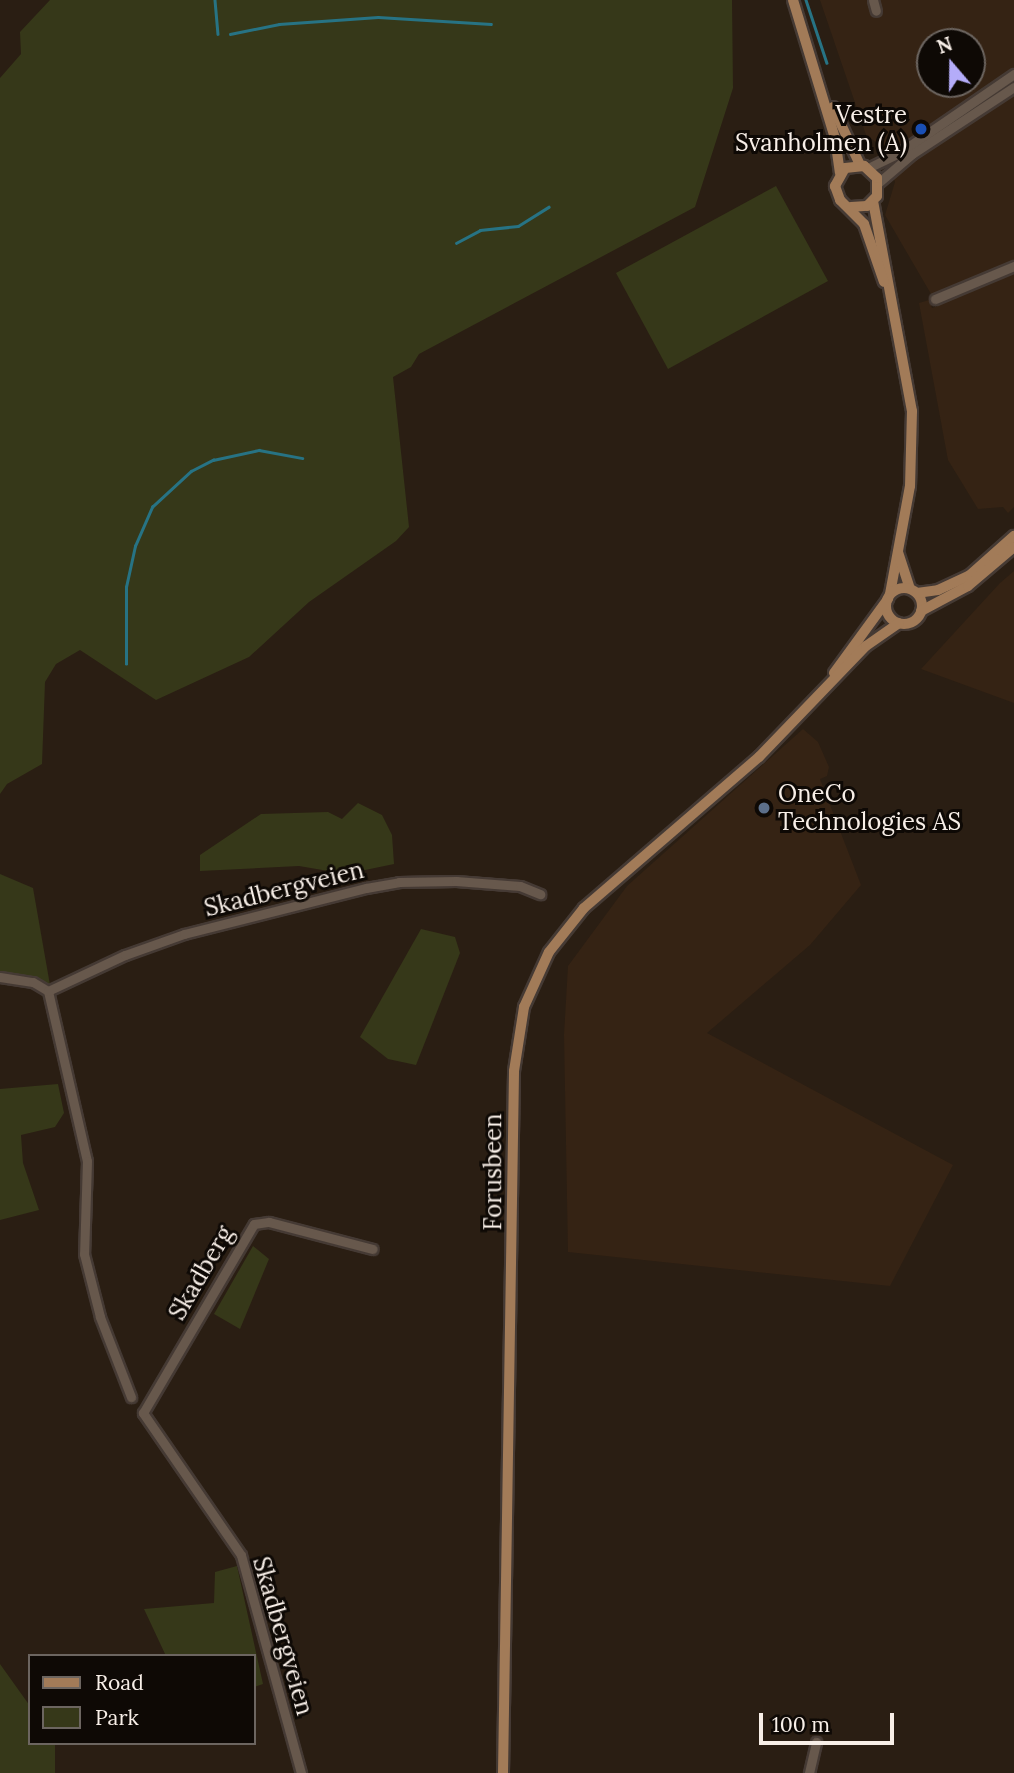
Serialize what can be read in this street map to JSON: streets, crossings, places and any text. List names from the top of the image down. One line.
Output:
{"streets":{"main road":["Forusbeen"],"street":["Skadbergveien","Skadberg"]},"crossings":[["Skadbergveien","Skadberg"]],"places":["Vestre Svanholmen (A)","OneCo Technologies AS"],"legend":["Road","Park"],"scale_bar":"100 m","north":"top"}
